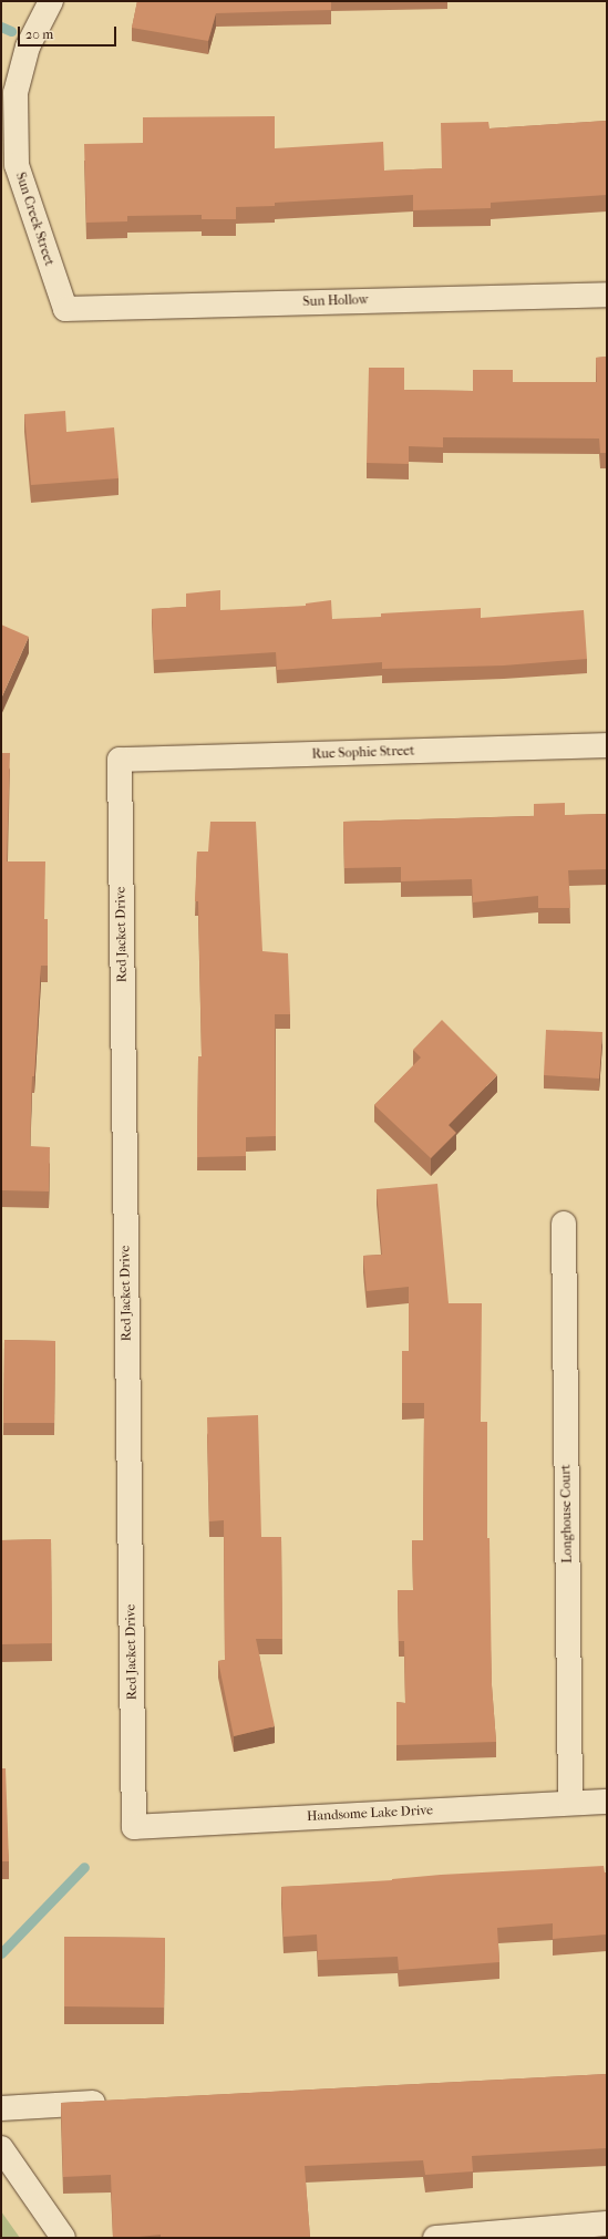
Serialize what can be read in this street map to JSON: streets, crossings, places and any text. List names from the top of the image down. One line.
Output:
{"streets":{"street":["Sun Creek Street","Sun Hollow","Rue Sophie Street","Red Jacket Drive","Longhouse Court","Handsome Lake Drive"]},"crossings":[["Sun Creek Street","Sun Hollow"],["Rue Sophie Street","Red Jacket Drive"],["Red Jacket Drive","Handsome Lake Drive"],["Longhouse Court","Handsome Lake Drive"]],"scale_bar":"20 m"}
